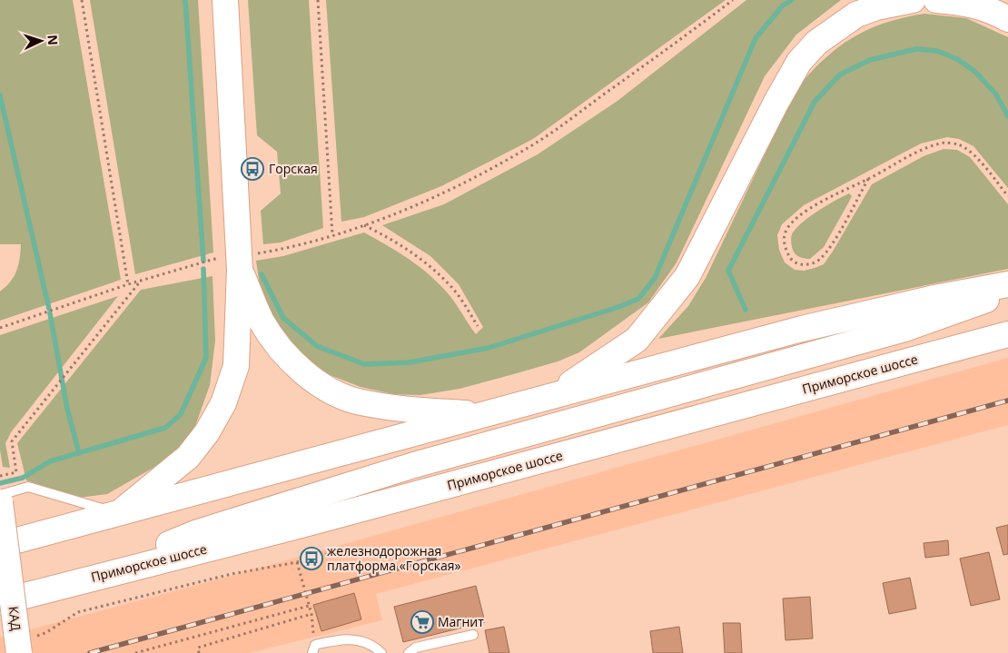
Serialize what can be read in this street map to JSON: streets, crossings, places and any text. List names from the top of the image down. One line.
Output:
{"streets":{"highway":["Приморское шоссе","КАД"]},"places":{"bus stop":["Горская","железнодорожная платформа «Горская»"],"supermarket":["Магнит"]},"north":"right"}
